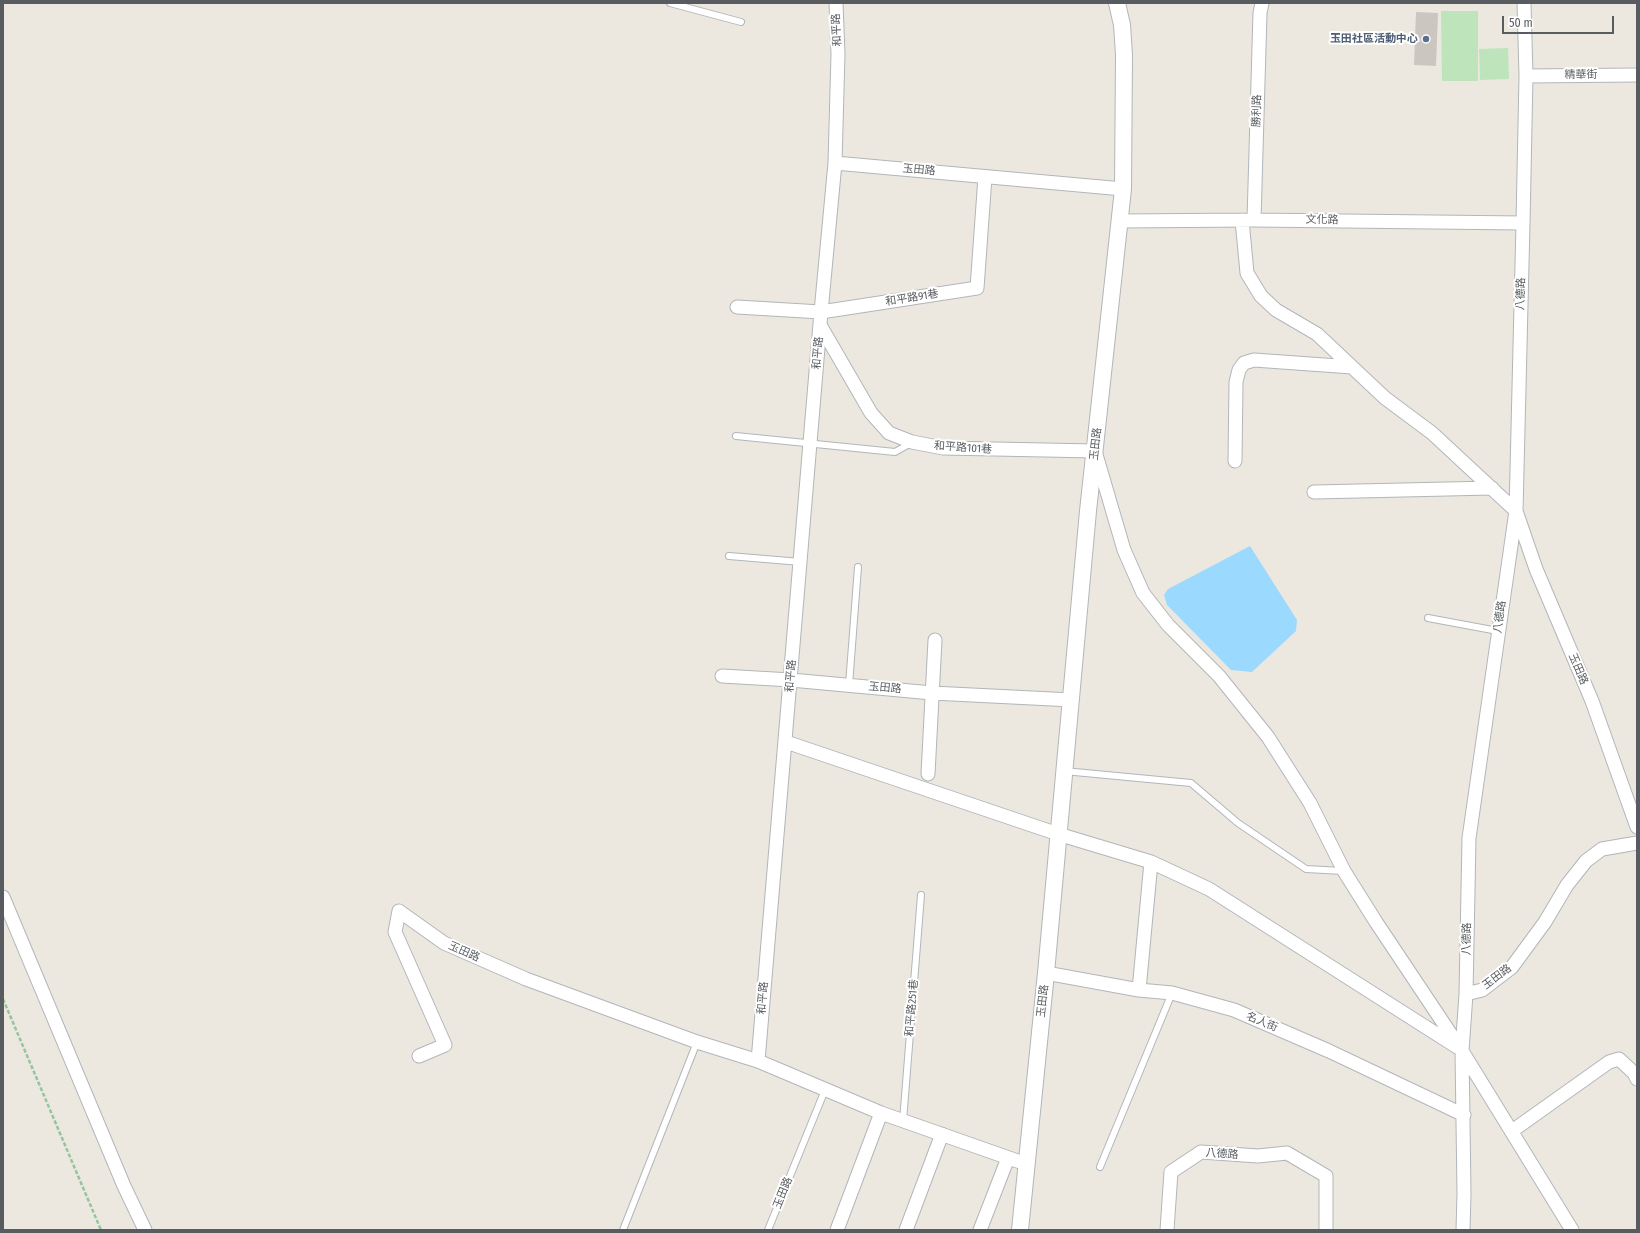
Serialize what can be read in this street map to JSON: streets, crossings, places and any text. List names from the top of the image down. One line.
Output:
{"streets":{"street":["和平路","精華街","勝利路","玉田路","文化路","八德路","和平路91巷","和平路101巷","名人街"],"lane":["和平路251巷"]},"crossings":[["和平路","玉田路"],["和平路","和平路91巷"],["和平路","和平路101巷"],["精華街","八德路"],["勝利路","玉田路"],["勝利路","文化路"],["勝利路","八德路"],["玉田路","文化路"],["玉田路","八德路"],["玉田路","和平路91巷"],["玉田路","和平路101巷"],["玉田路","名人街"],["文化路","八德路"],["八德路","名人街"]],"places":["玉田社區活動中心"],"scale_bar":"50 m"}
